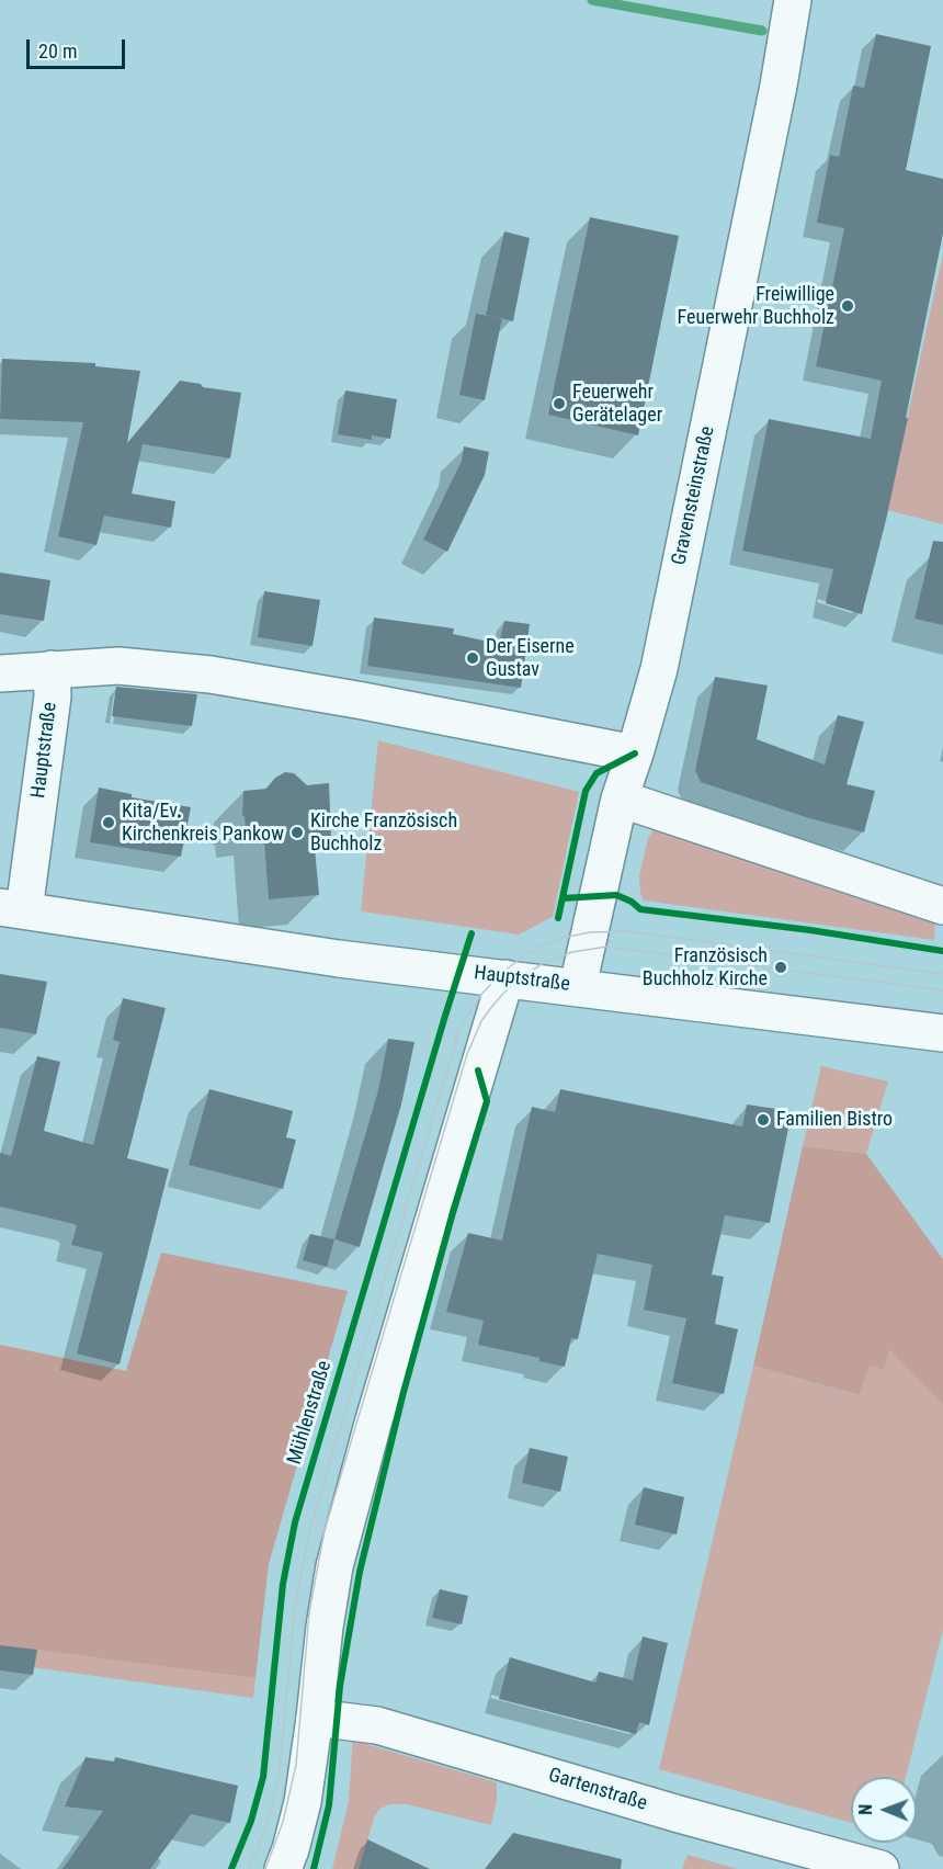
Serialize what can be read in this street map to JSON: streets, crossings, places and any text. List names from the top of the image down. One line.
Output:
{"streets":{"street":["Gravensteinstraße","Hauptstraße","Gartenstraße"],"cycle path":["Mühlenstraße"]},"crossings":[["Gravensteinstraße","Hauptstraße"]],"places":["Freiwillige Feuerwehr Buchholz","Feuerwehr Gerätelager","Der Eiserne Gustav","Kita/Ev. Kirchenkreis Pankow","Kirche Französisch Buchholz","Französisch Buchholz Kirche","Familien Bistro"],"scale_bar":"20 m","north":"left"}
